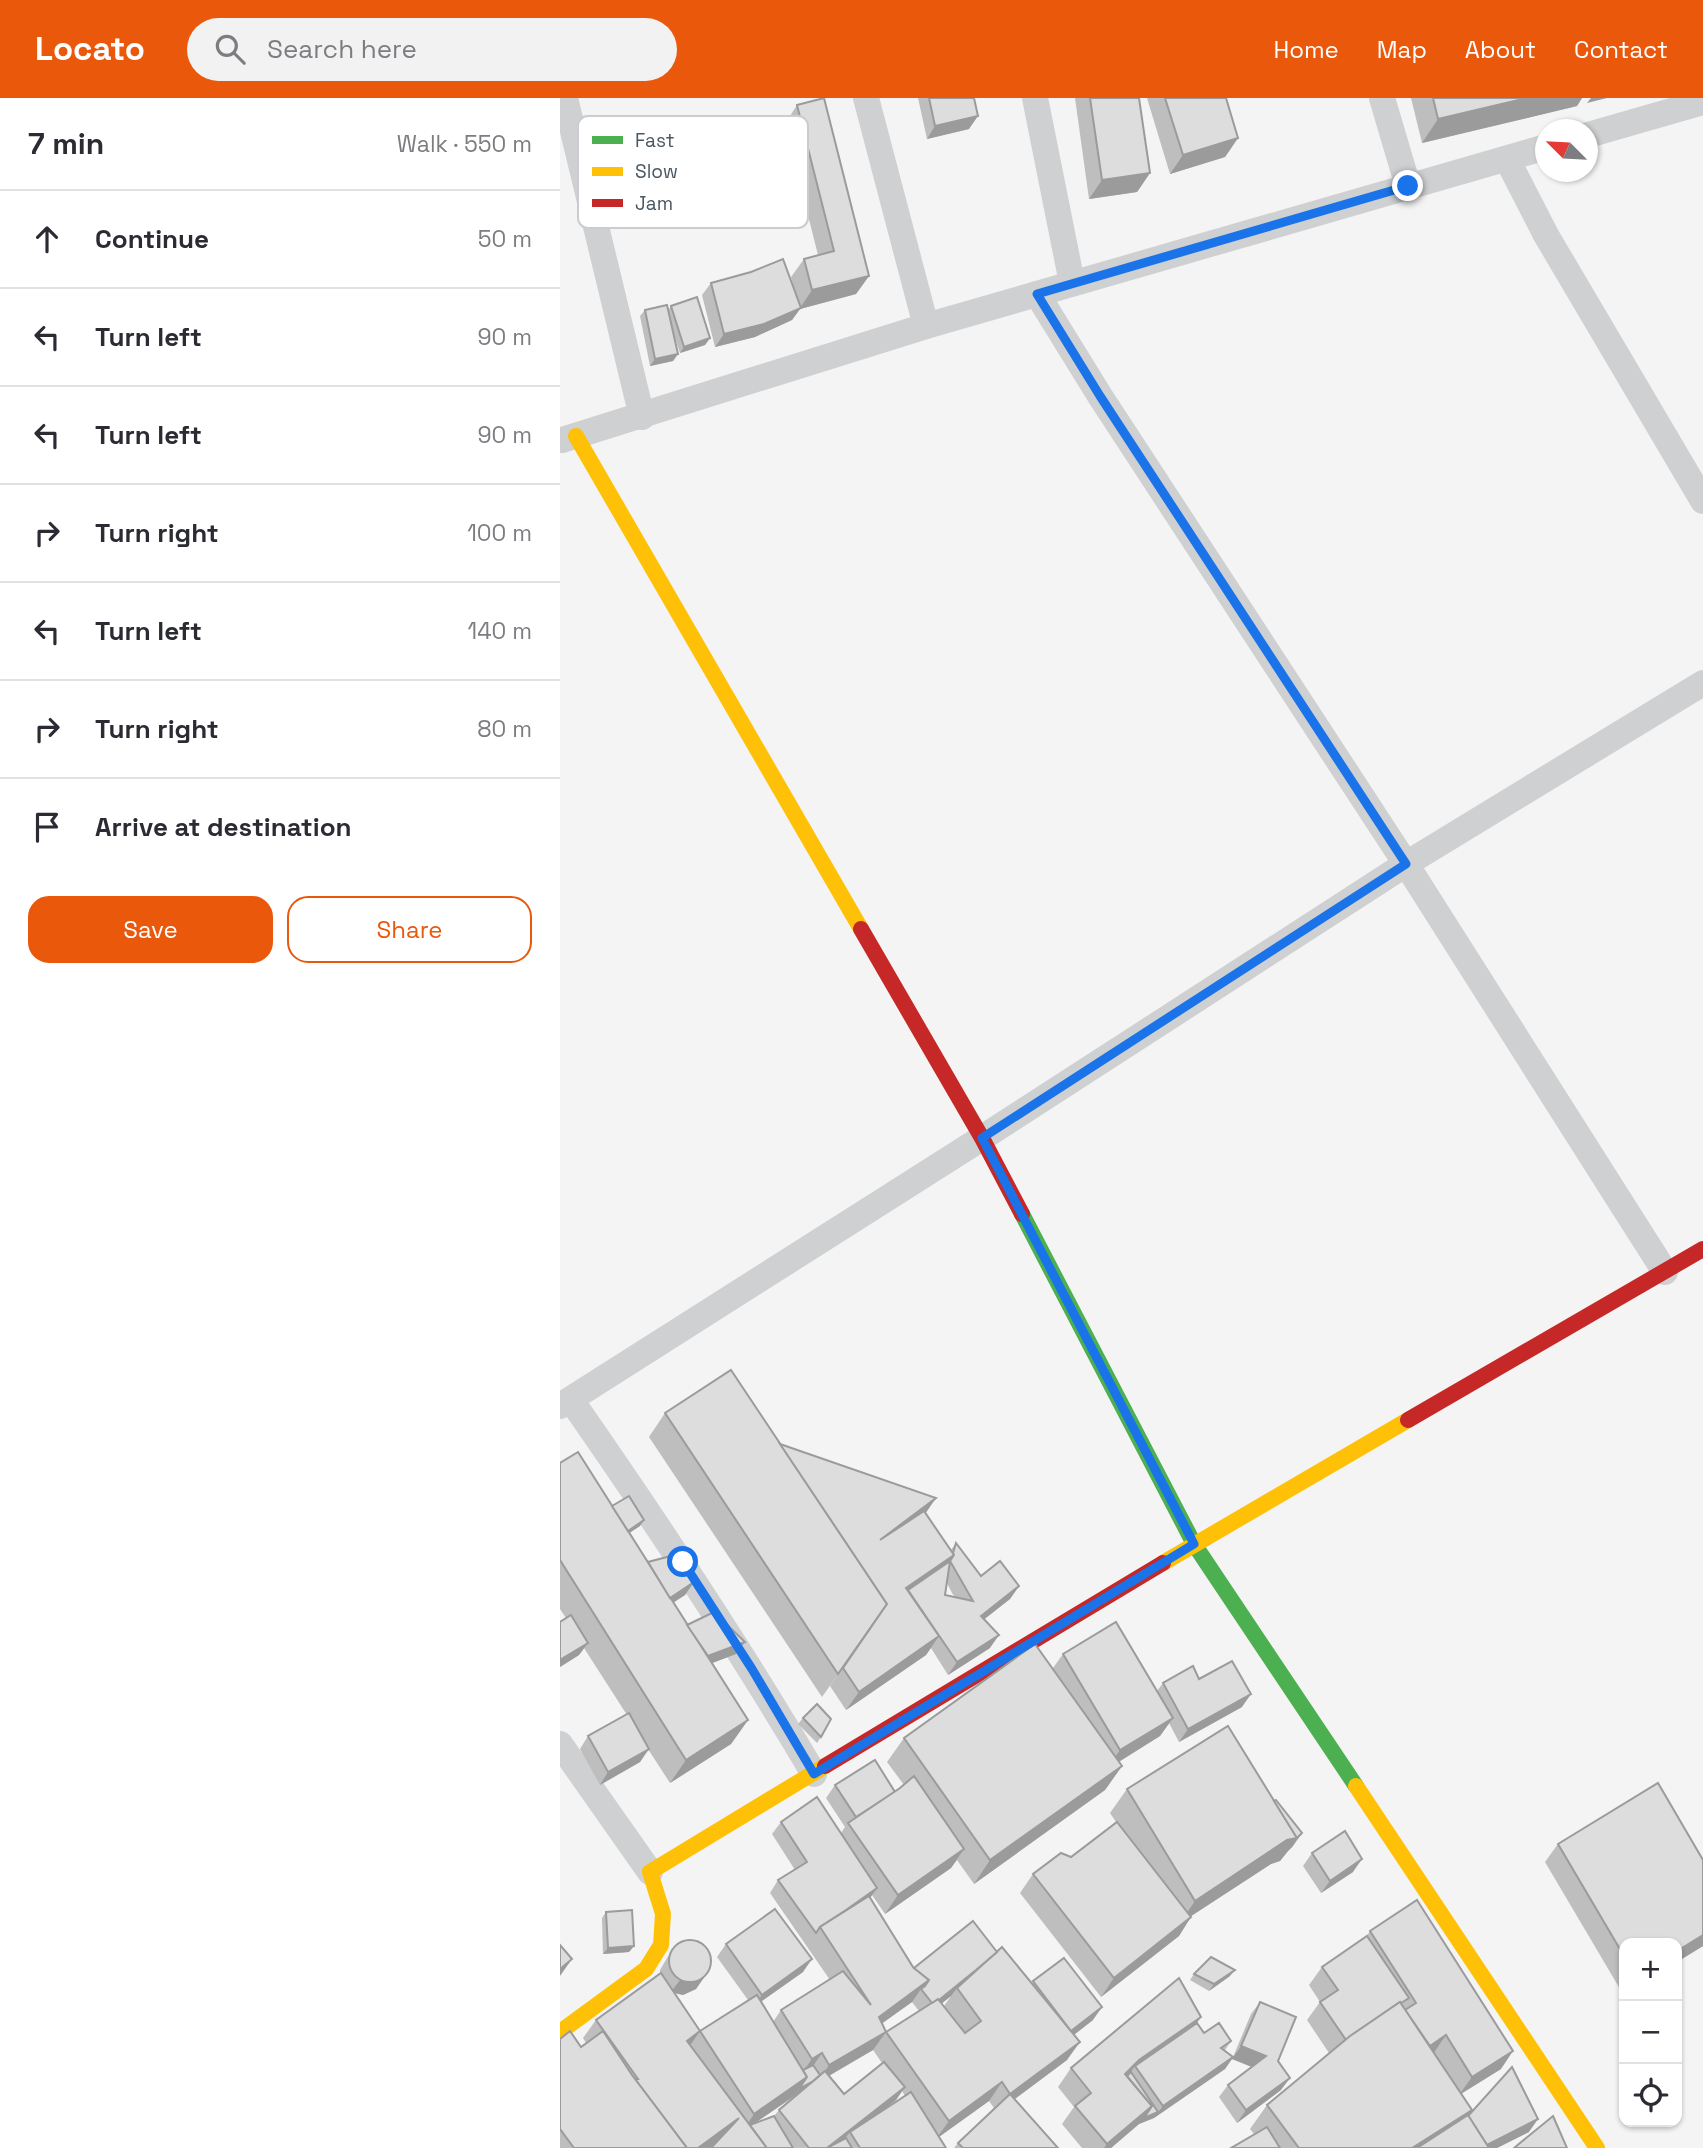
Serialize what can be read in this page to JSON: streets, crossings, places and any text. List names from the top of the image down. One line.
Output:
{"legend":["Fast","Slow","Jam"],"north":"top left","page":{"header":"Locato","search":"Search here","nav":["Home","Map","About","Contact"],"heading":["7 min","Walk · 550 m"],"list":[["Continue","50 m"],["Turn left","90 m"],["Turn left","90 m"],["Turn right","100 m"],["Turn left","140 m"],["Turn right","80 m"],"Arrive at destination"],"buttons":["Save","Share"],"map_buttons":["+","−"]}}
